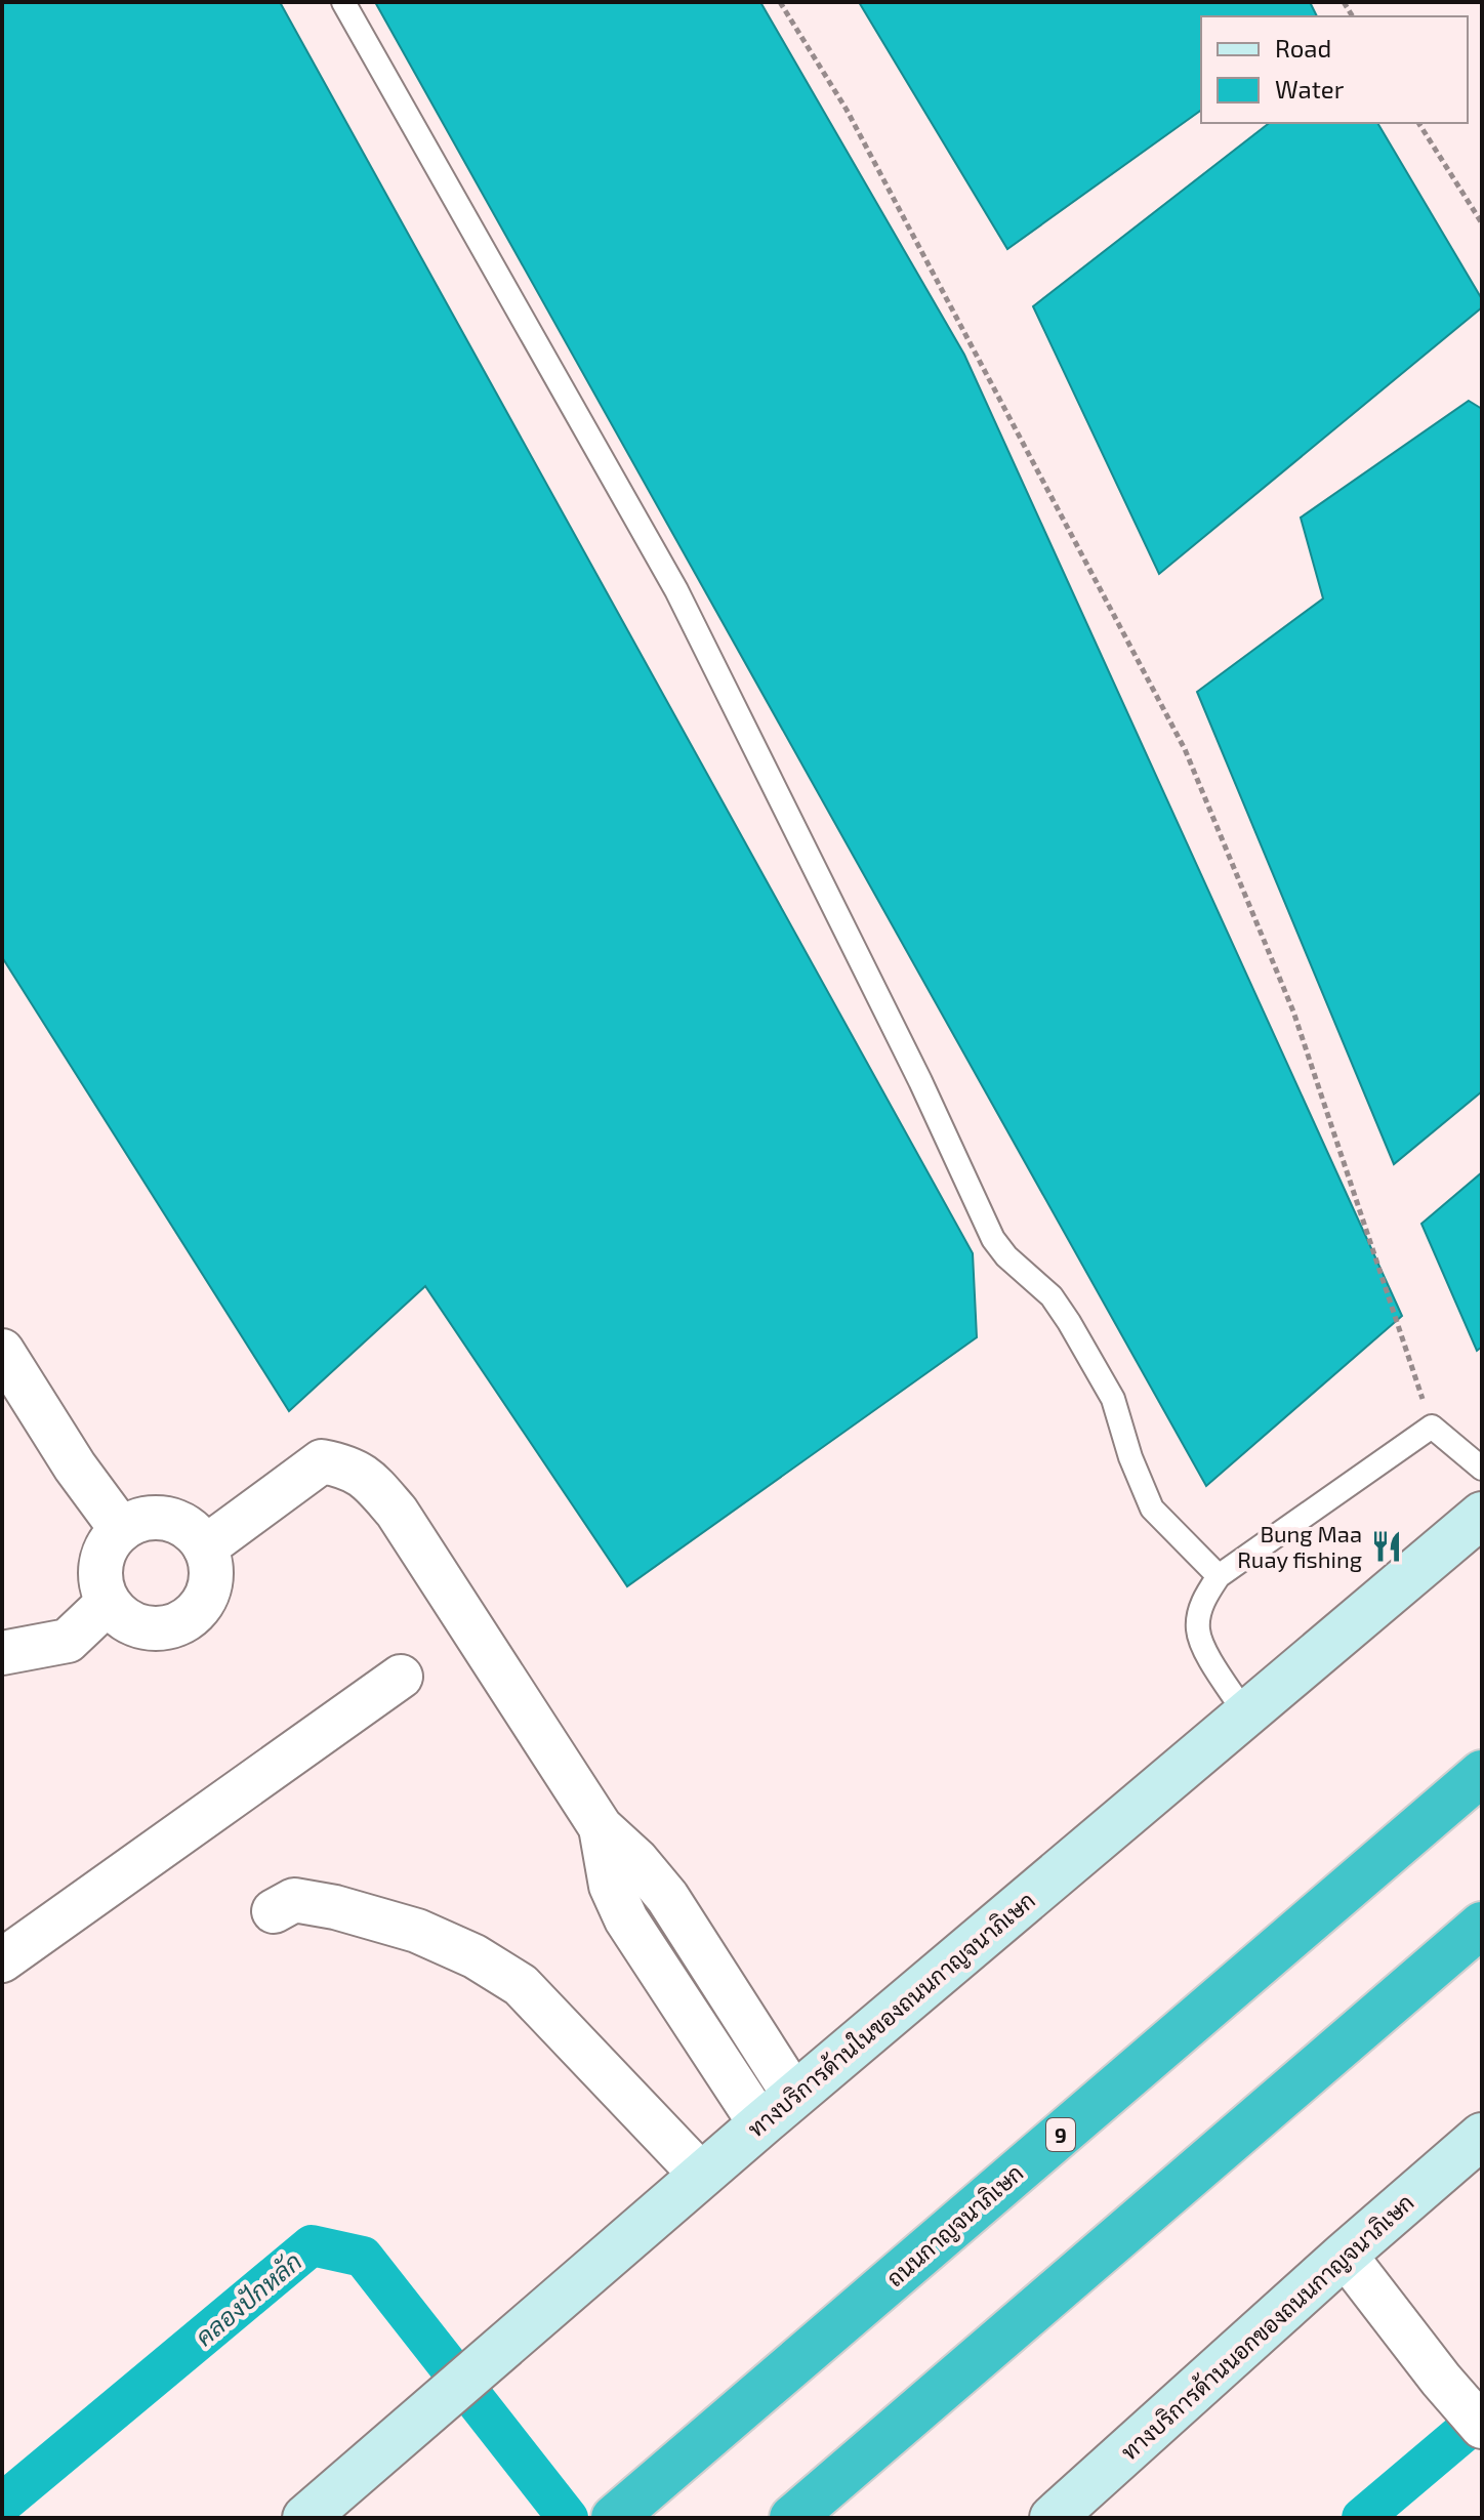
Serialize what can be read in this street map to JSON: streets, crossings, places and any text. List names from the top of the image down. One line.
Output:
{"streets":{"highway":["9","ถนนกาญจนาภิเษก"],"main road":["ทางบริการด้านในของถนนกาญจนาภิเษก","ทางบริการด้านนอกของถนนกาญจนาภิเษก"]},"water":["คลองปักหลัก"],"places":{"restaurant":["Bung Maa Ruay fishing"]},"legend":["Road","Water"]}
